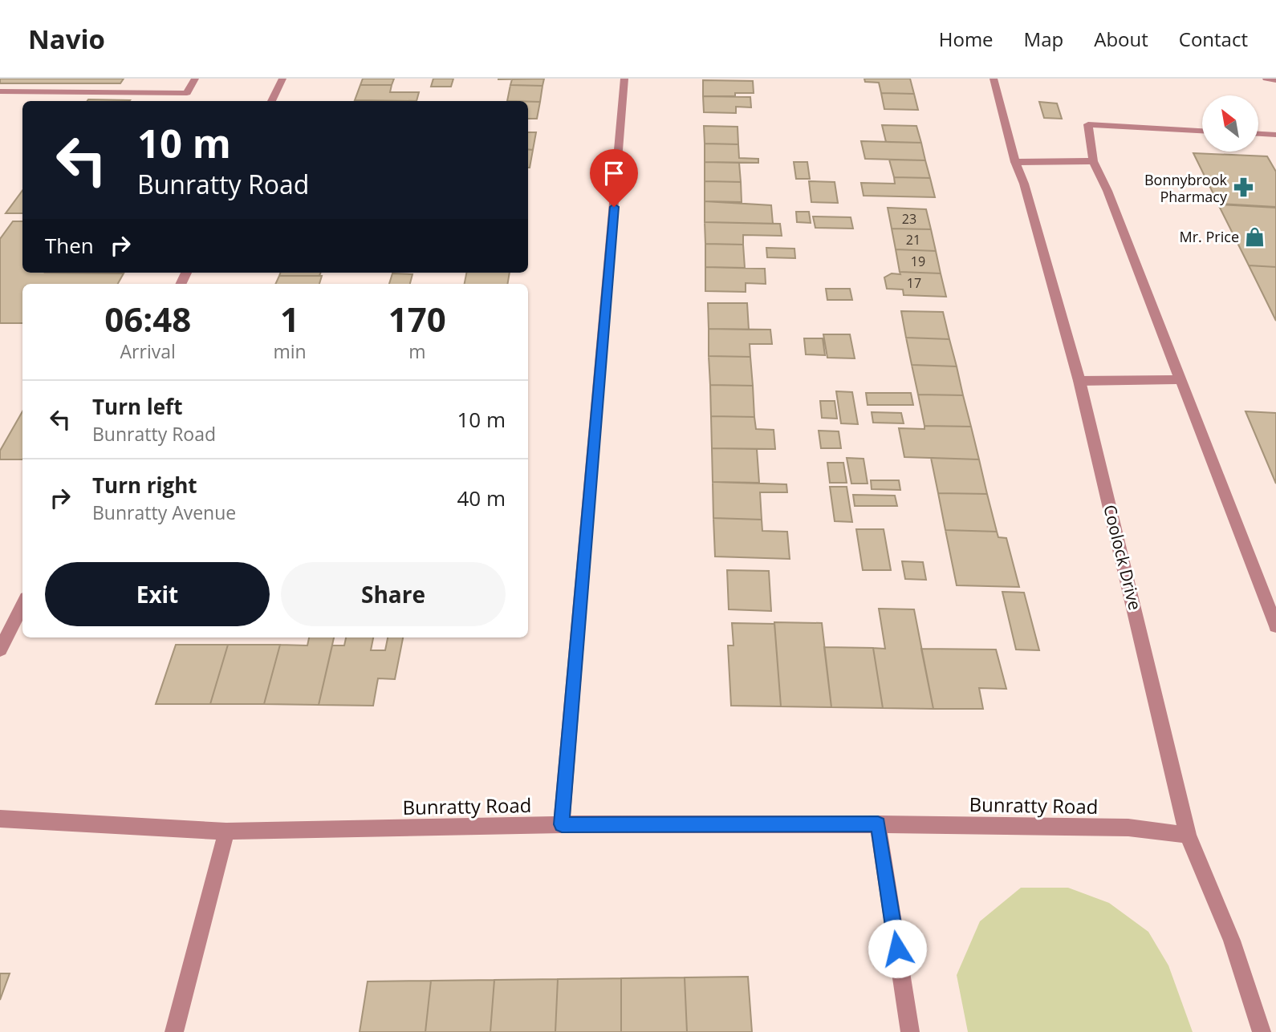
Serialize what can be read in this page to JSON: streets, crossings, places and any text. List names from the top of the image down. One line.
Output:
{"streets":{"street":["Coolock Drive","Bunratty Road"]},"crossings":[["Coolock Drive","Bunratty Road"]],"places":{"pharmacy":["Bonnybrook Pharmacy"],"shop":["Mr. Price"]},"house_numbers":["23","21","19","17"],"north":"top left","page":{"header":"Navio","nav":["Home","Map","About","Contact"],"turn":["10 m","Bunratty Road"],"then":"Then","eta":["06:48","Arrival","1","min","170","m"],"list":[{"name":"Turn left","note":"Bunratty Road","value":"10 m"},{"name":"Turn right","note":"Bunratty Avenue","value":"40 m"}],"buttons":["Exit","Share"]}}
